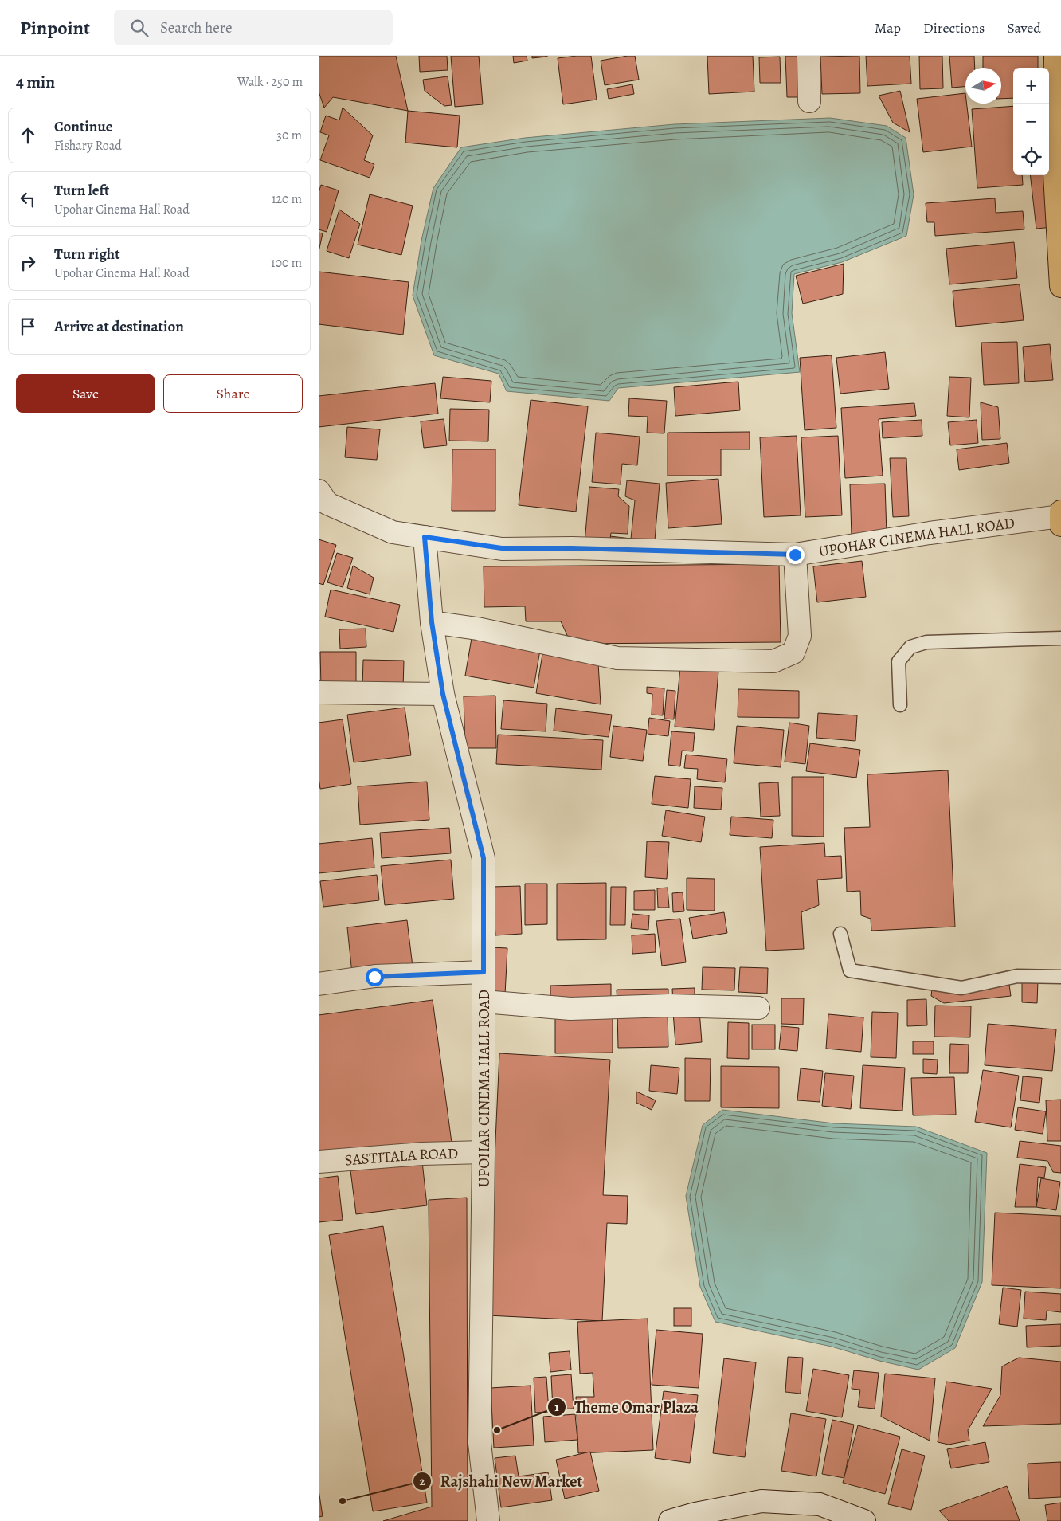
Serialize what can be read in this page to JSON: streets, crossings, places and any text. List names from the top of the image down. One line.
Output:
{"streets":{"street":["UPOHAR CINEMA HALL ROAD","SASTITALA ROAD"]},"crossings":[["UPOHAR CINEMA HALL ROAD","SASTITALA ROAD"]],"places":["Theme Omar Plaza","Rajshahi New Market"],"north":"right","page":{"header":"Pinpoint","search":"Search here","nav":["Map","Directions","Saved"],"heading":["4 min","Walk · 250 m"],"map_buttons":["+","−"],"list":[["Continue","Fishary Road","30 m"],["Turn left","Upohar Cinema Hall Road","120 m"],["Turn right","Upohar Cinema Hall Road","100 m"],"Arrive at destination"],"buttons":["Save","Share"]}}
